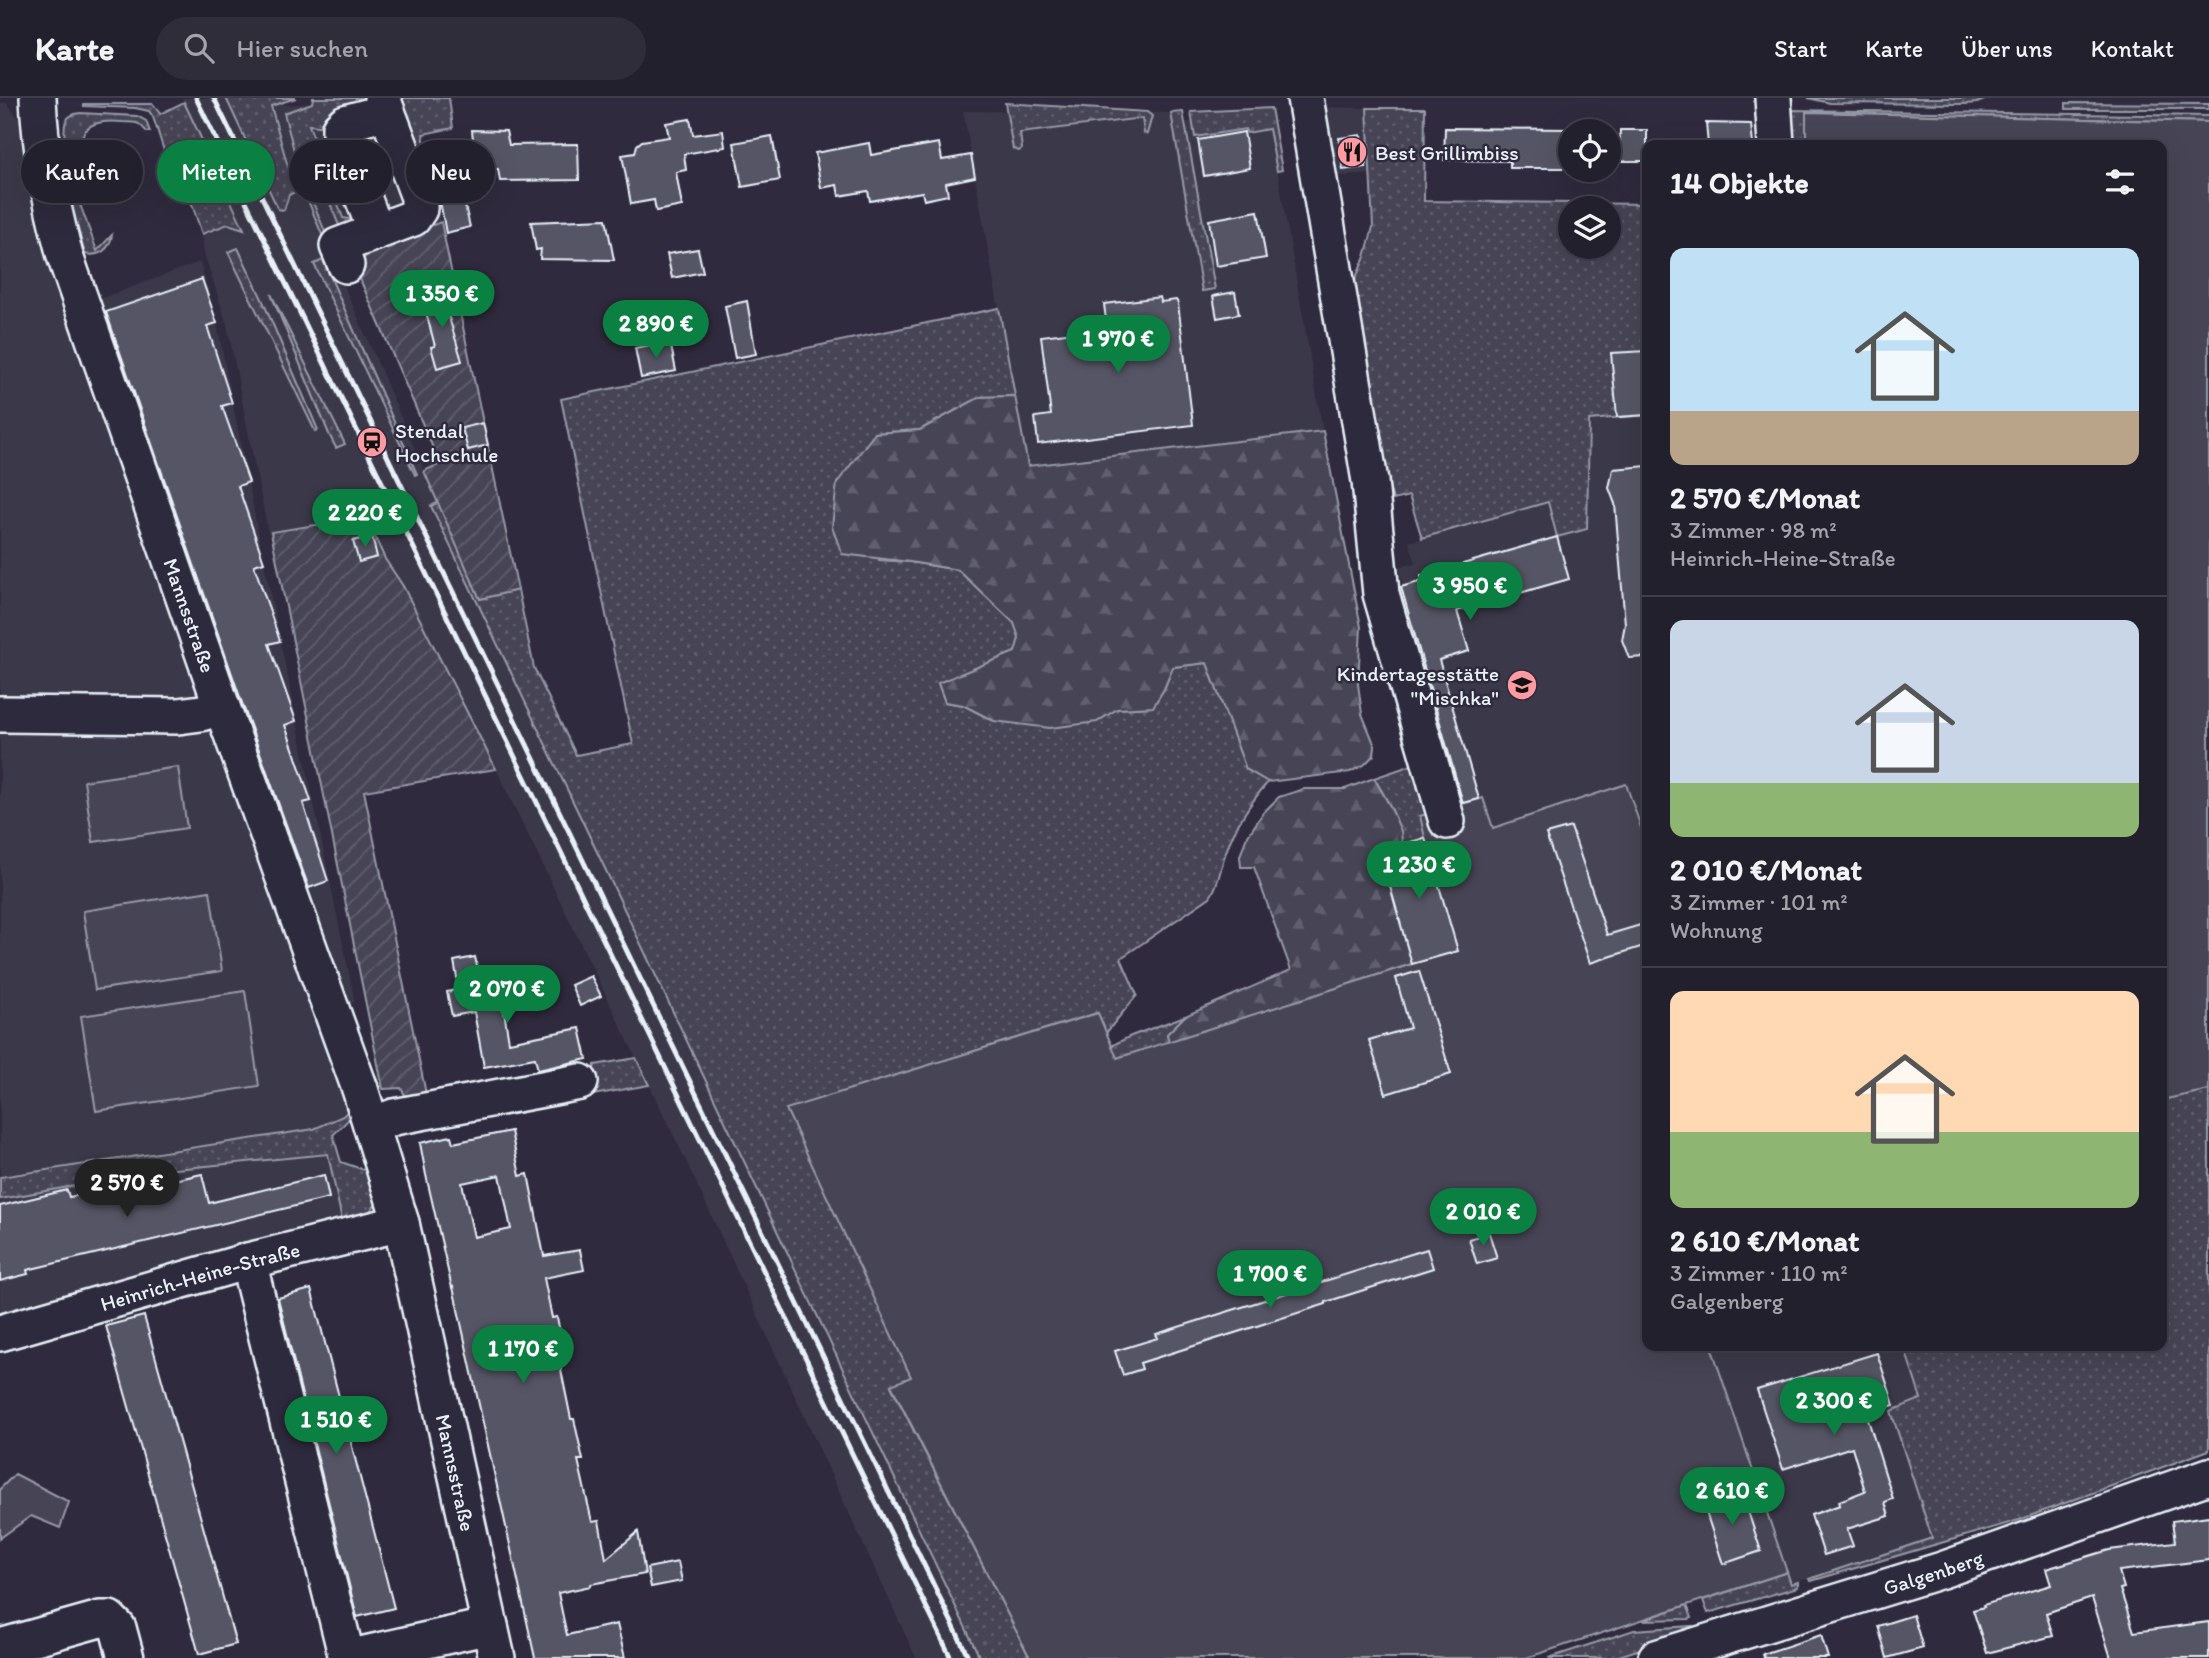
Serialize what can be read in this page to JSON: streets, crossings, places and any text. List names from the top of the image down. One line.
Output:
{"streets":{"street":["Mannsstraße","Heinrich-Heine-Straße","Galgenberg"]},"crossings":[["Mannsstraße","Heinrich-Heine-Straße"]],"places":{"restaurant":["Best Grillimbiss"],"station":["Stendal Hochschule"],"school or university":["Kindertagesstätte \"Mischka\""]},"page":{"header":"Karte","search":"Hier suchen","nav":["Start","Karte","Über uns","Kontakt"],"chip":["Kaufen","Mieten","Filter","Neu"],"heading":"14 Objekte","list":[{"name":"2 570 €/Monat","note":"3 Zimmer · 98 m² · Heinrich-Heine-Straße"},{"name":"2 010 €/Monat","note":"3 Zimmer · 101 m² · Wohnung"},{"name":"2 610 €/Monat","note":"3 Zimmer · 110 m² · Galgenberg"}],"price":["1 350 €","2 890 €","1 970 €","2 220 €","3 950 €","1 230 €","2 070 €","2 570 €","2 010 €","1 700 €","1 170 €","2 300 €","1 510 €","2 610 €"]}}
